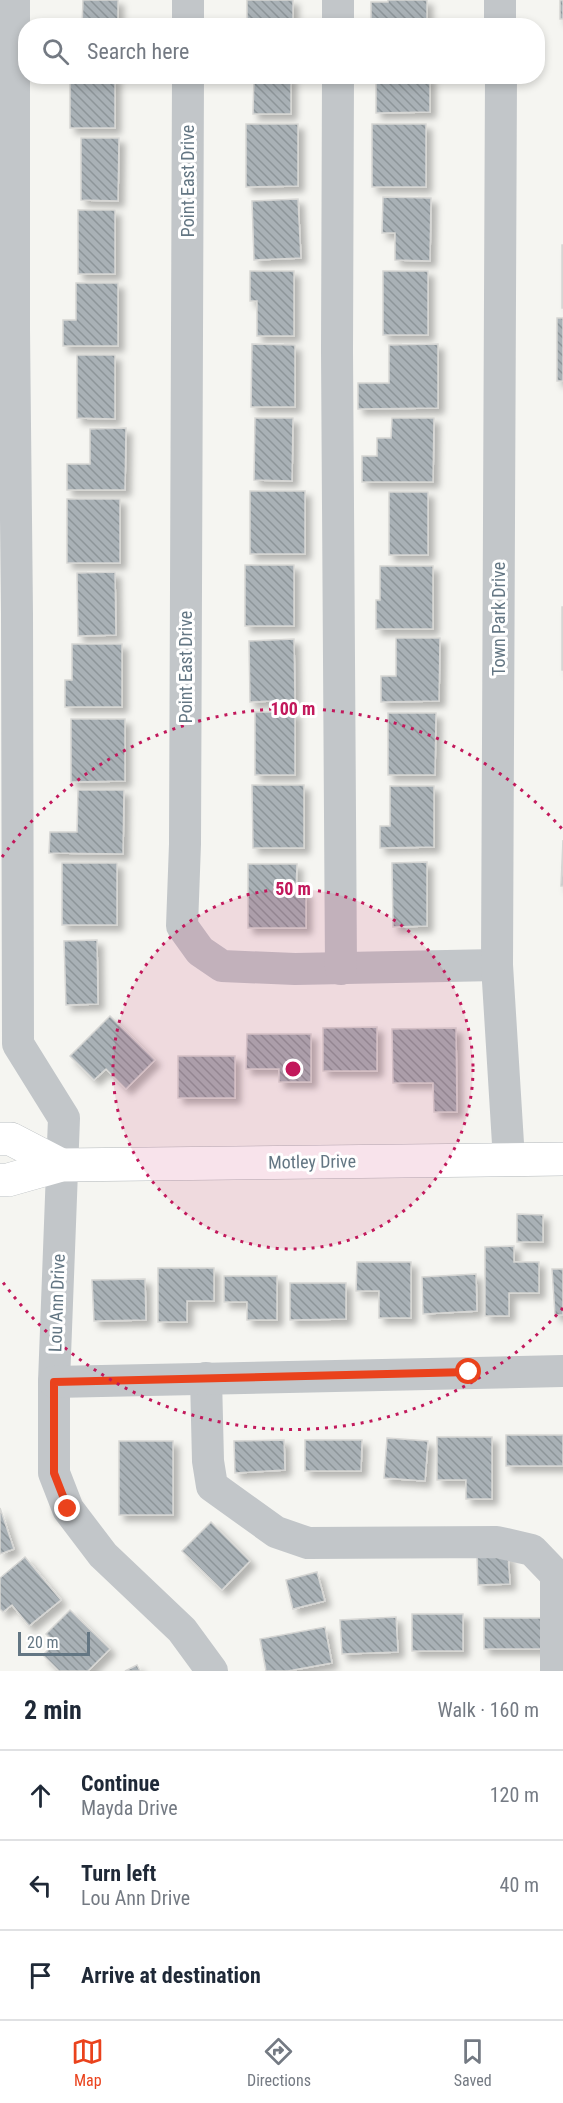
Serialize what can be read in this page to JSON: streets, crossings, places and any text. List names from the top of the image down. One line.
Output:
{"streets":{"main road":["Motley Drive"],"street":["Point East Drive","Town Park Drive","Lou Ann Drive"]},"crossings":[["Point East Drive","Town Park Drive"],["Town Park Drive","Motley Drive"],["Motley Drive","Lou Ann Drive"]],"scale_bar":"20 m","page":{"search":"Search here","scale":"20 m","heading":["2 min","Walk · 160 m"],"list":[["Continue","Mayda Drive","120 m"],["Turn left","Lou Ann Drive","40 m"],"Arrive at destination"],"nav":["Map","Directions","Saved"]},"rings":["100 m","50 m"]}
